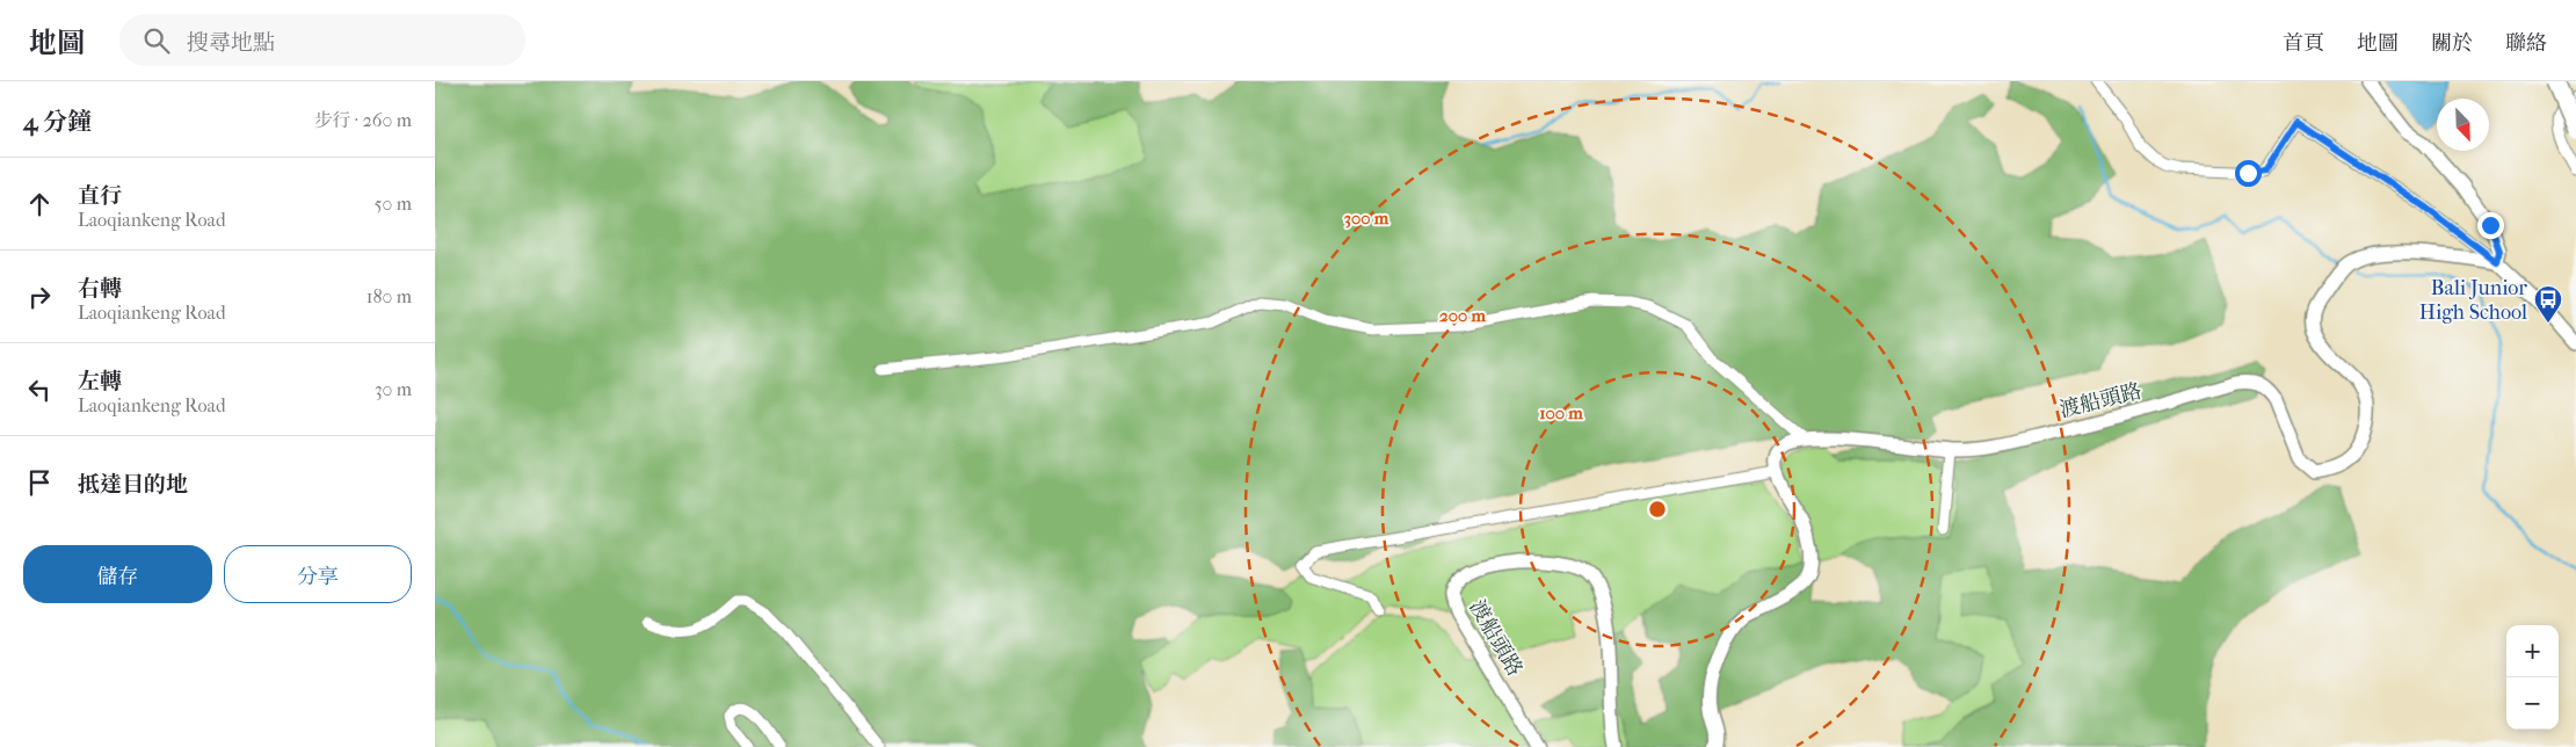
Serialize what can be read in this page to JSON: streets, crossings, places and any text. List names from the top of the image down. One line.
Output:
{"streets":{"street":["渡船頭路"]},"places":{"bus stop":["Bali Junior High School"]},"north":"bottom right","page":{"header":"地圖","search":"搜尋地點","nav":["首頁","地圖","關於","聯絡"],"heading":["4 分鐘","步行 · 260 m"],"list":[["直行","Laoqiankeng Road","50 m"],["右轉","Laoqiankeng Road","180 m"],["左轉","Laoqiankeng Road","30 m"],"抵達目的地"],"buttons":["儲存","分享"],"map_buttons":["+","−"]},"rings":["300 m","200 m","100 m"]}
